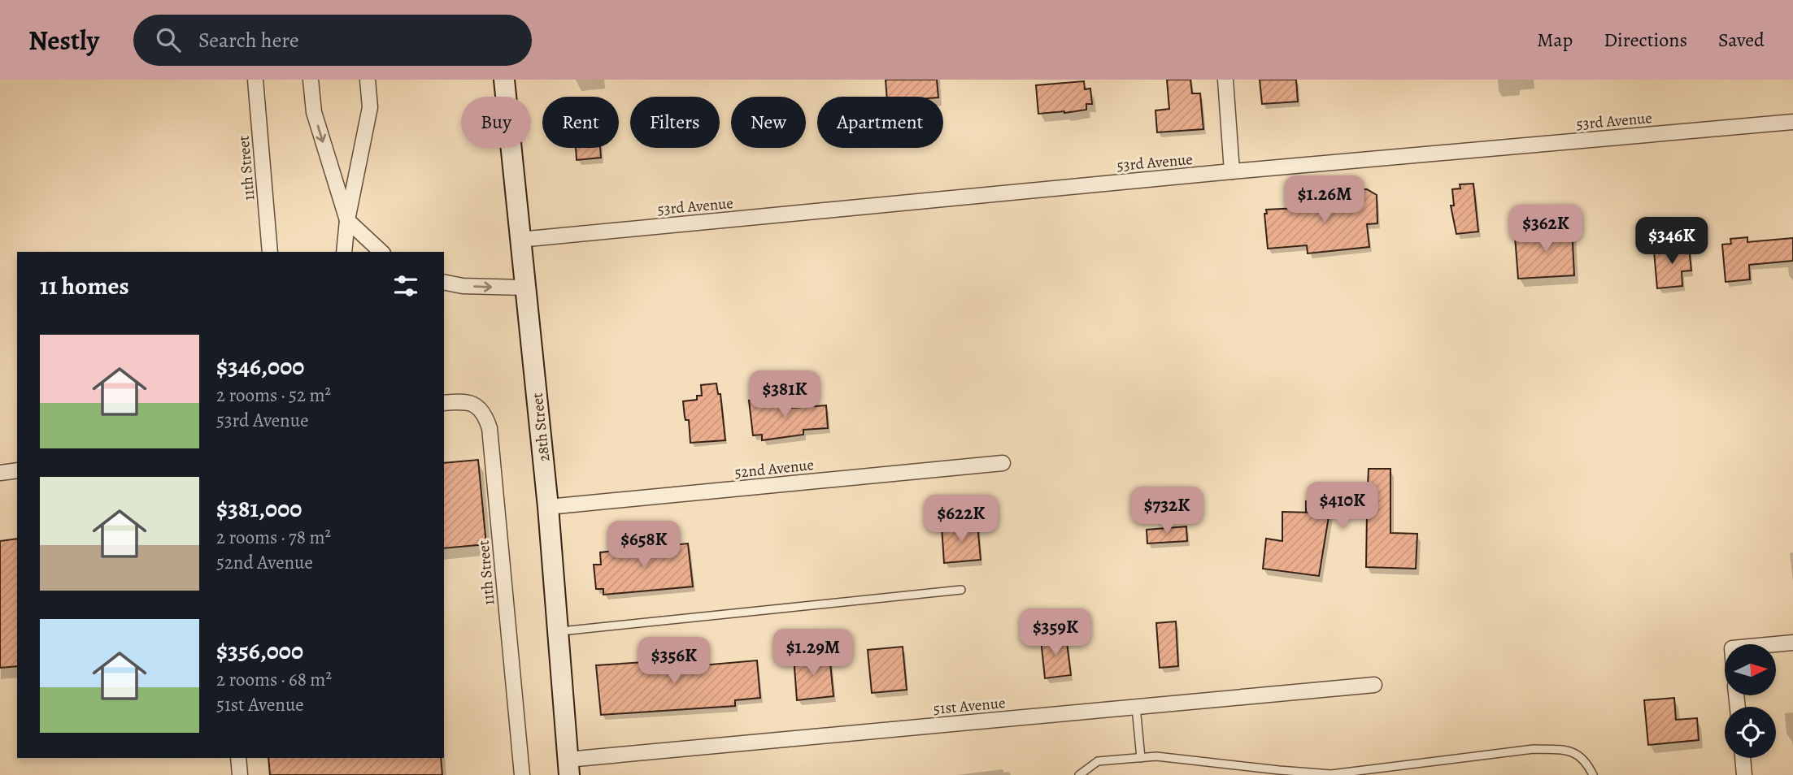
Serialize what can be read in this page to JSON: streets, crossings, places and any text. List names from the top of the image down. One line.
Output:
{"streets":{"main road":["28th Street"],"street":["53rd Avenue","11th Street","52nd Avenue","51st Avenue"]},"crossings":[["53rd Avenue","28th Street"],["28th Street","52nd Avenue"],["28th Street","51st Avenue"]],"north":"right","page":{"header":"Nestly","search":"Search here","nav":["Map","Directions","Saved"],"chip":["Buy","Rent","Filters","New","Apartment"],"price":["$1.26M","$362K","$346K","$381K","$410K","$732K","$622K","$658K","$359K","$1.29M","$356K"],"heading":"11 homes","list":[{"name":"$346,000","note":"2 rooms · 52 m² · 53rd Avenue"},{"name":"$381,000","note":"2 rooms · 78 m² · 52nd Avenue"},{"name":"$356,000","note":"2 rooms · 68 m² · 51st Avenue"}]}}
